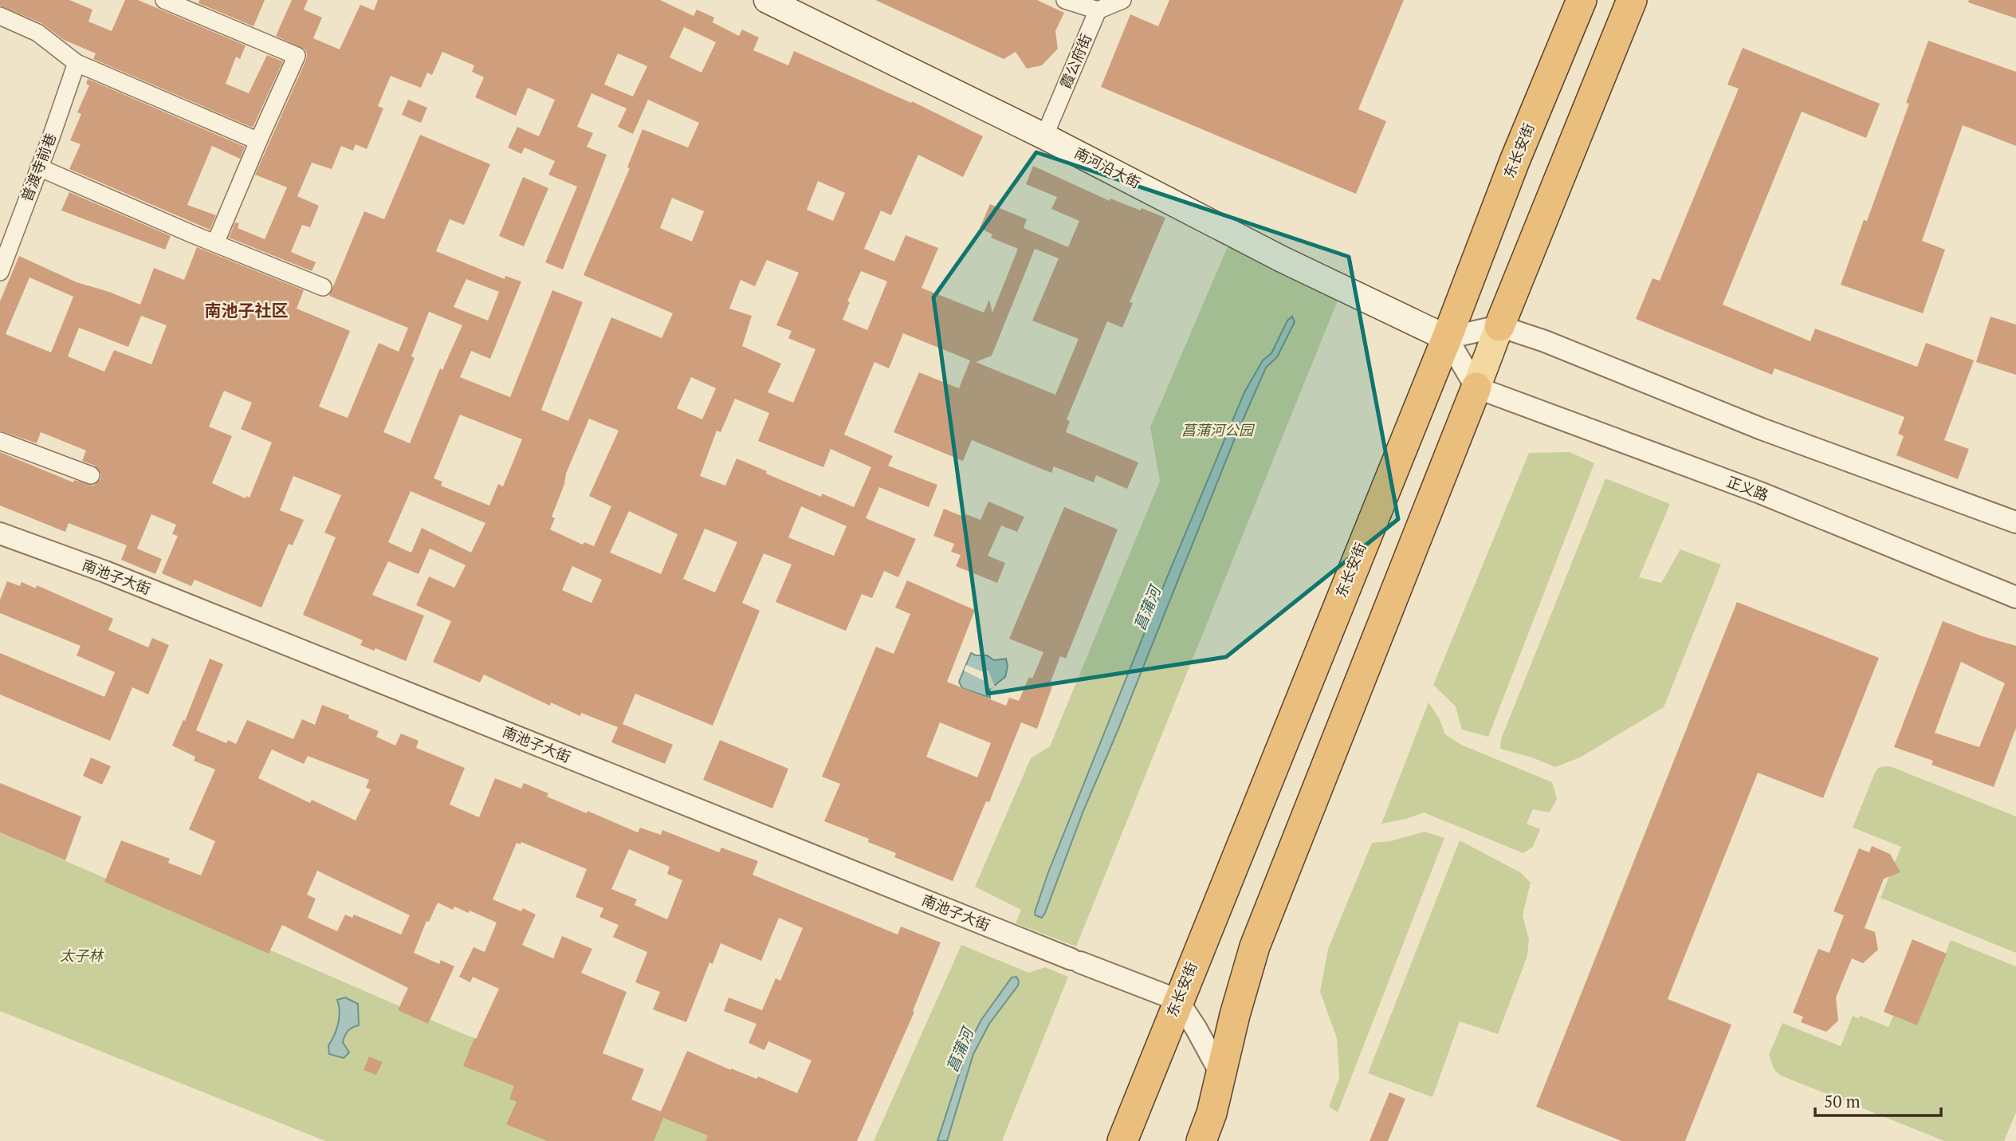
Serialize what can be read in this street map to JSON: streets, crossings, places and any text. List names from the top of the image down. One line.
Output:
{"streets":{"highway":["东长安街"],"main road":["南河沿大街"],"street":["霞公府街","普渡寺前巷","正义路","南池子大街"]},"crossings":[["霞公府街","南河沿大街"],["东长安街","南河沿大街"],["东长安街","南池子大街"]],"districts":["南池子社区"],"water":["菖蒲河"],"parks":["菖蒲河公园","太子林"],"scale_bar":"50 m"}
